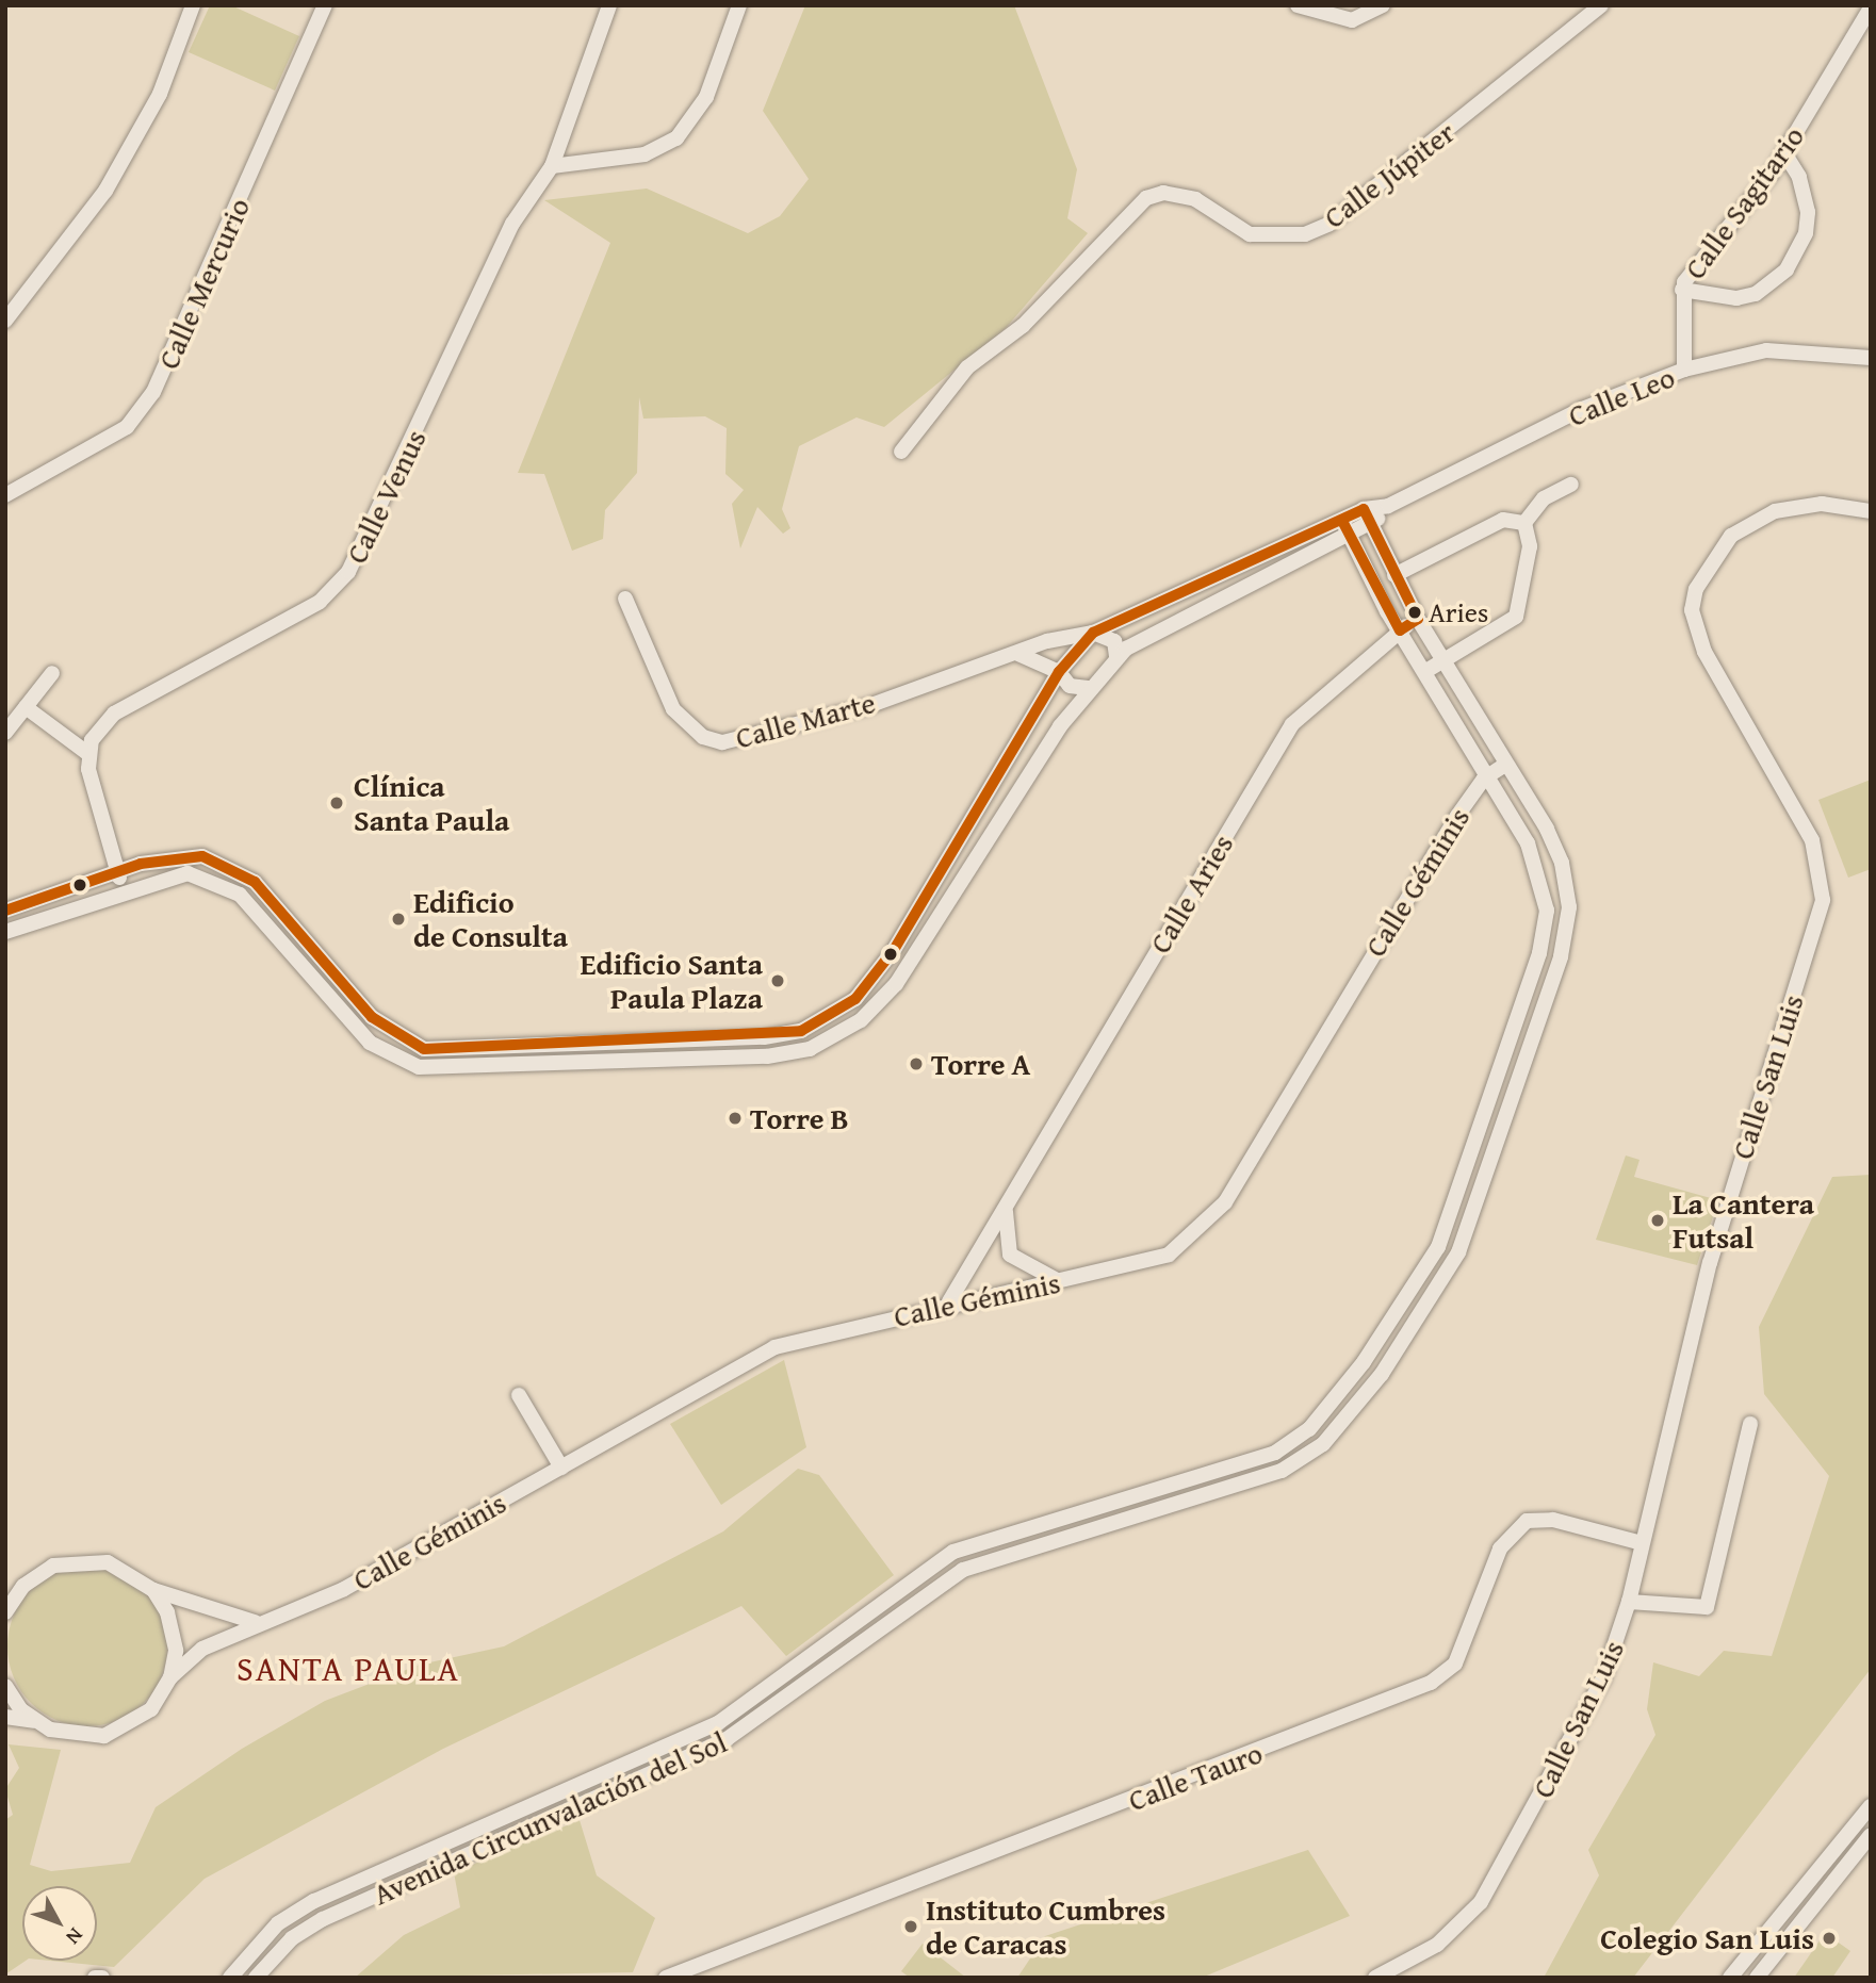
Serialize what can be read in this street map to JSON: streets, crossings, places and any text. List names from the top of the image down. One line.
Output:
{"streets":{"street":["Calle Júpiter","Calle Sagitario","Calle Mercurio","Calle Leo","Calle Venus","Calle Marte","Calle Géminis","Calle Aries","Calle San Luis","Calle Tauro","Avenida Circunvalación del Sol"]},"crossings":[["Calle Sagitario","Calle Leo"],["Calle Leo","Avenida Circunvalación del Sol"],["Calle Géminis","Calle Aries"],["Calle Géminis","Avenida Circunvalación del Sol"],["Calle Aries","Avenida Circunvalación del Sol"],["Calle San Luis","Calle Tauro"]],"districts":["SANTA PAULA"],"places":["Aries","Clínica Santa Paula","Edificio de Consulta","Edificio Santa Paula Plaza","Torre A","Torre B","La Cantera Futsal","Instituto Cumbres de Caracas","Colegio San Luis"],"north":"bottom right"}
